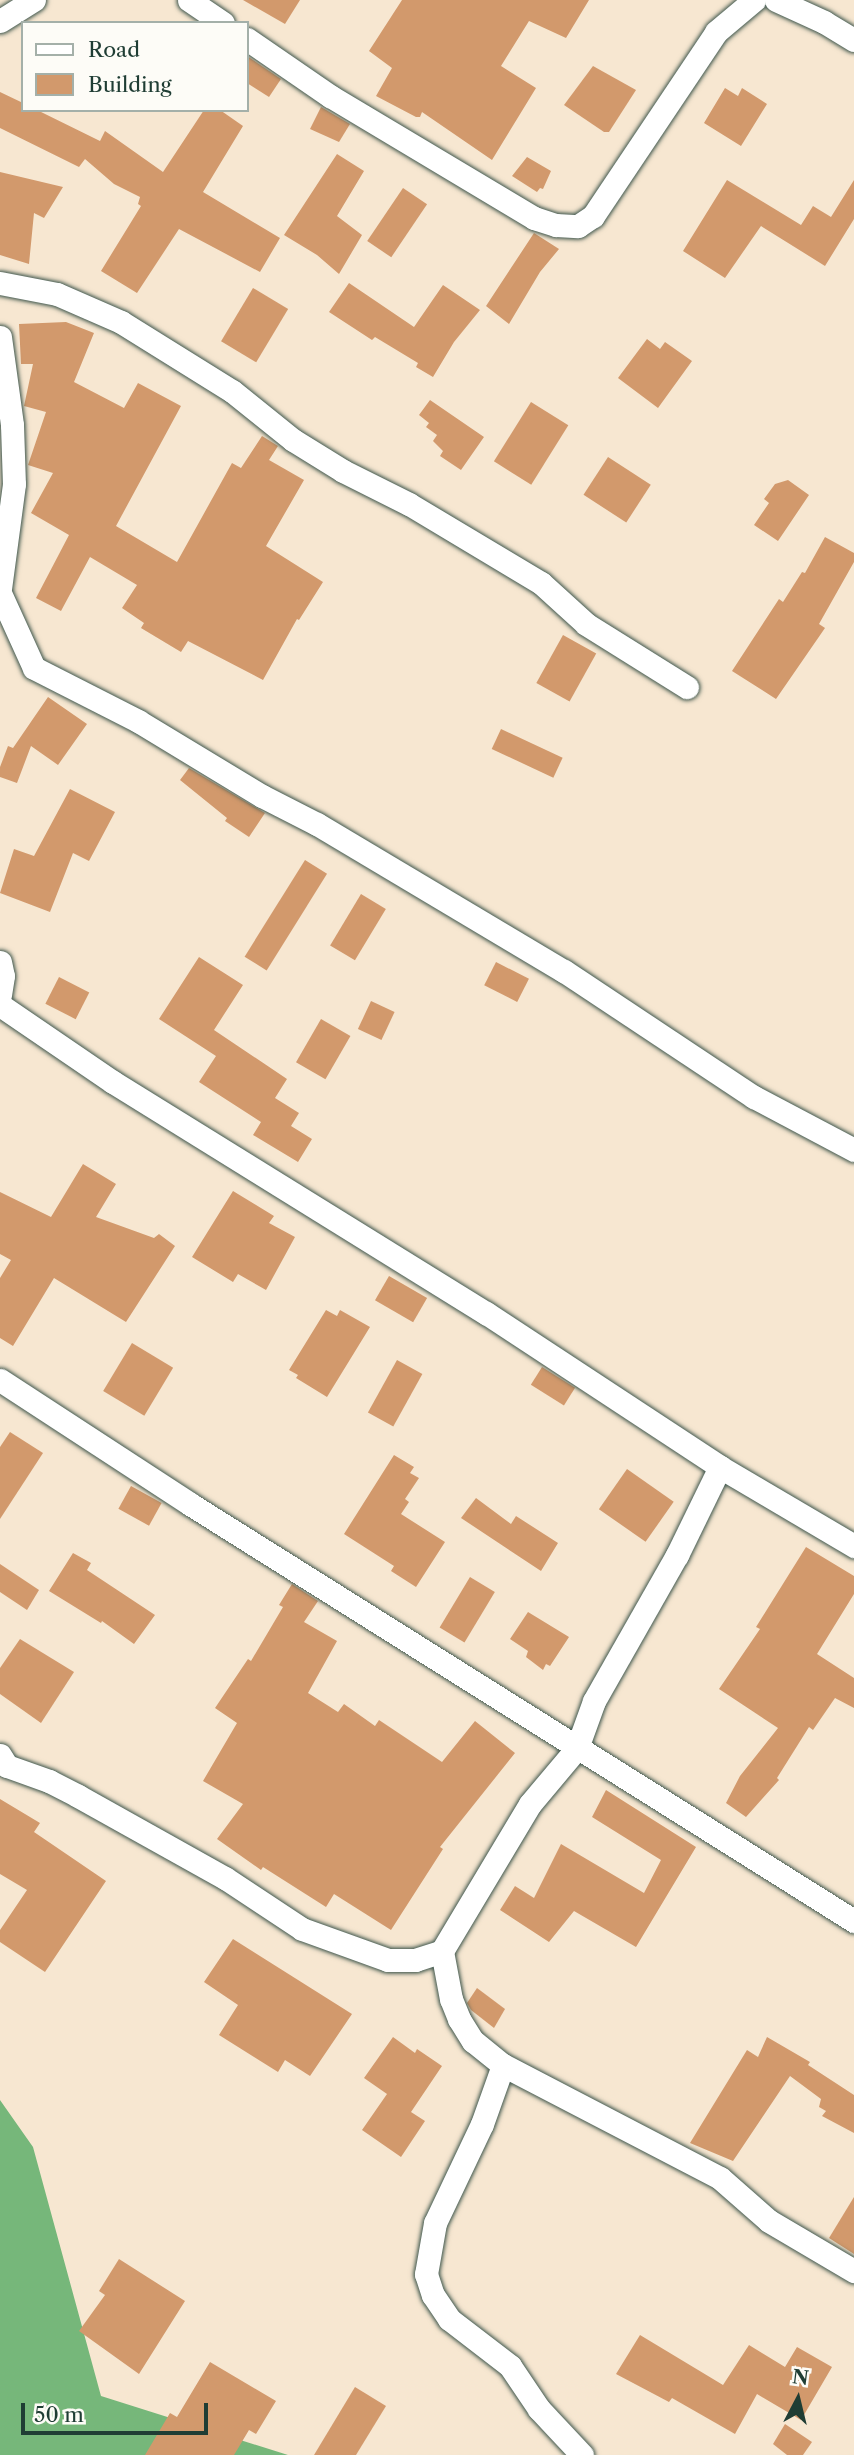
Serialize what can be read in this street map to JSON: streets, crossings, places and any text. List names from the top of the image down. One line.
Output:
{"legend":["Road","Building"],"scale_bar":"50 m","north":"top"}
